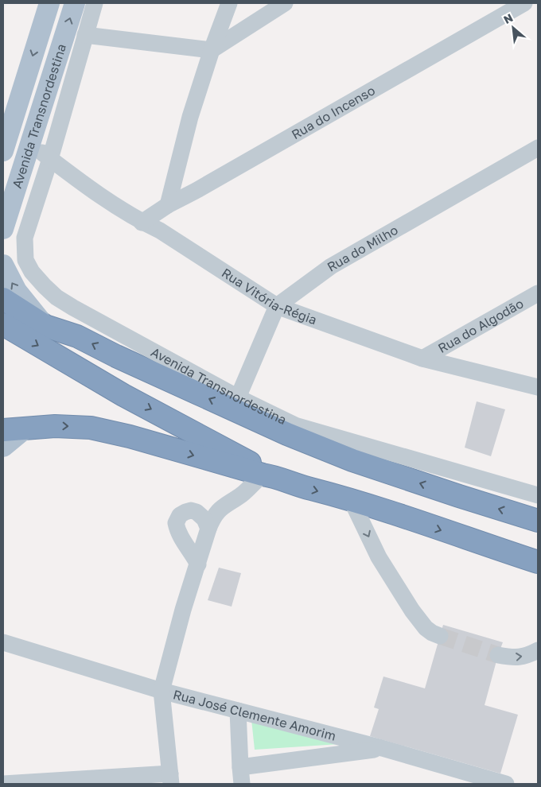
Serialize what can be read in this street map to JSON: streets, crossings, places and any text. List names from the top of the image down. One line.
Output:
{"streets":{"main road":["Avenida Transnordestina"],"street":["Rua do Incenso","Rua do Milho","Rua Vitória-Régia","Rua do Algodão","Rua José Clemente Amorim"]},"crossings":[["Rua do Incenso","Rua Vitória-Régia"],["Avenida Transnordestina","Rua Vitória-Régia"],["Rua do Milho","Rua Vitória-Régia"],["Rua Vitória-Régia","Rua do Algodão"]],"north":"top left"}
